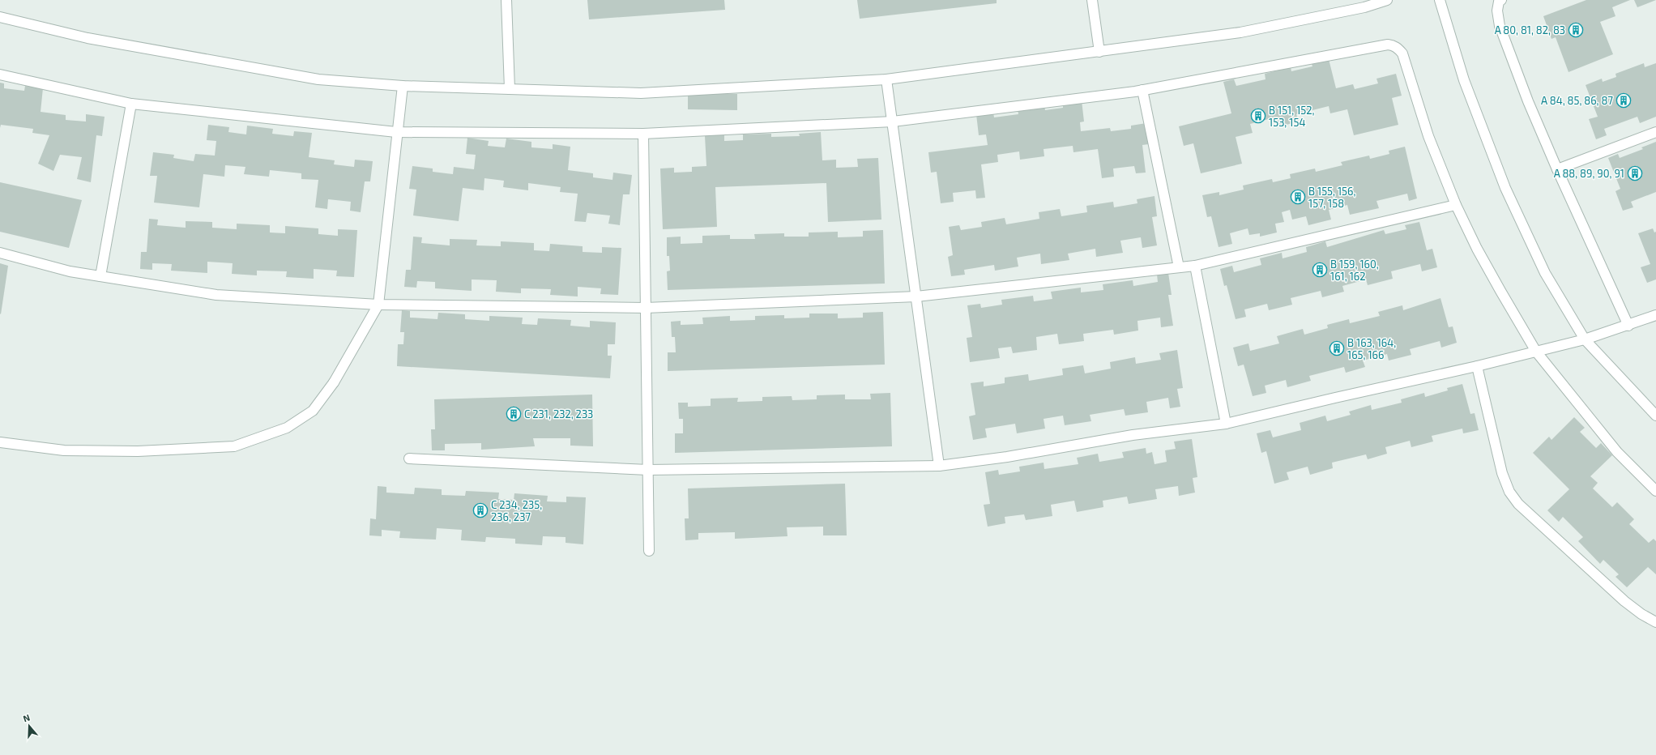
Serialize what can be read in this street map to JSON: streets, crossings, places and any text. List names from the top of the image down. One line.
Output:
{"places":{"building":["A 80, 81, 82, 83","A 84, 85, 86, 87","B 151, 152, 153, 154","A 88, 89, 90, 91","B 155, 156, 157, 158","B 159, 160, 161, 162","B 163, 164, 165, 166","C 231, 232, 233","C 234, 235, 236, 237"]},"north":"top"}
